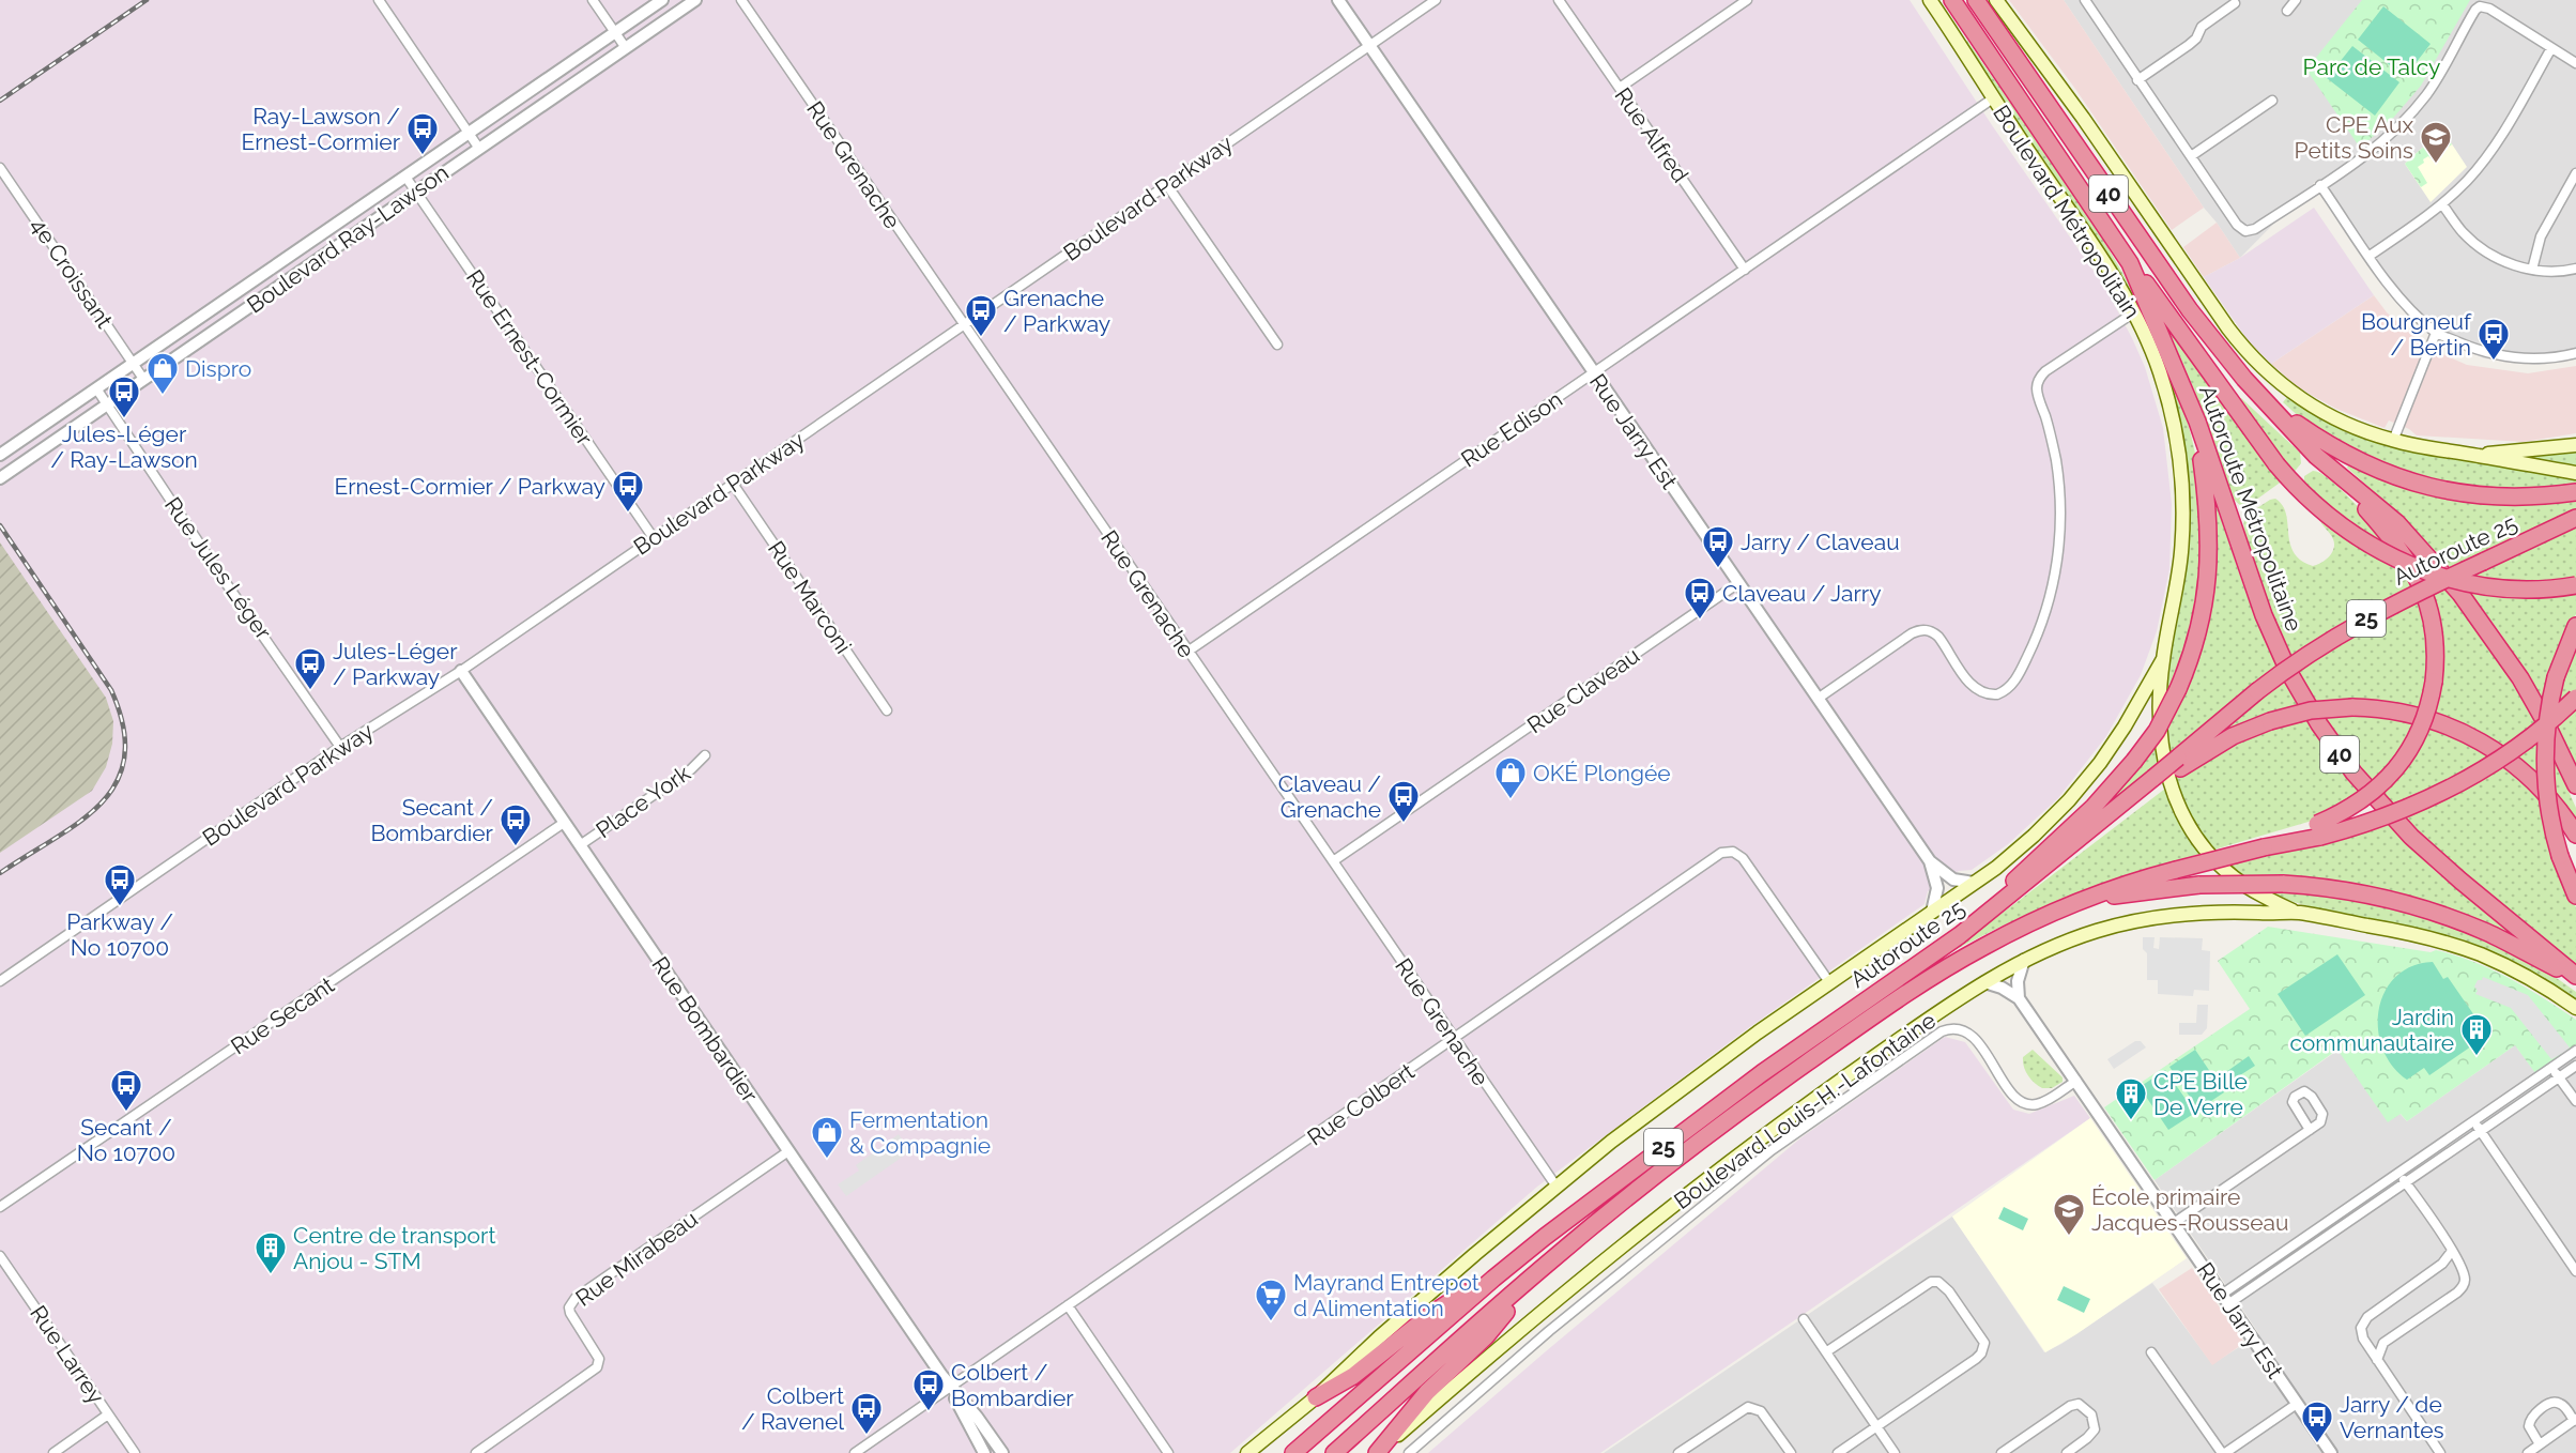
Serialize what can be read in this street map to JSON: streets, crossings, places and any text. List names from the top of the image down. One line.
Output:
{"streets":{"highway":["40","Autoroute Métropolitaine","Autoroute 25","25"],"main road":["Boulevard Métropolitain","Boulevard Louis-H.-Lafontaine"],"street":["Rue Alfred","Rue Grenache","Boulevard Parkway","Boulevard Ray-Lawson","4e Croissant","Rue Ernest-Cormier","Rue Edison","Rue Jarry Est","Rue Jules Léger","Rue Marconi","Rue Claveau","Place York","Rue Secant","Rue Bombardier","Rue Colbert","Rue Mirabeau","Rue Larrey"]},"crossings":[["Rue Alfred","Rue Edison"],["Rue Grenache","Boulevard Parkway"],["Rue Grenache","Rue Edison"],["Rue Grenache","Rue Claveau"],["Rue Grenache","Rue Colbert"],["Boulevard Parkway","Rue Ernest-Cormier"],["Boulevard Parkway","Rue Jarry Est"],["Boulevard Parkway","Rue Jules Léger"],["Boulevard Parkway","Rue Marconi"],["Boulevard Parkway","Rue Bombardier"],["Boulevard Métropolitain","Rue Edison"],["Boulevard Métropolitain","Boulevard Louis-H.-Lafontaine"],["Boulevard Ray-Lawson","4e Croissant"],["Boulevard Ray-Lawson","Rue Ernest-Cormier"],["Boulevard Ray-Lawson","Rue Jules Léger"],["Rue Edison","Rue Jarry Est"],["Rue Jarry Est","Rue Claveau"],["Rue Jarry Est","Boulevard Louis-H.-Lafontaine"],["Place York","Rue Bombardier"],["Rue Secant","Rue Bombardier"],["Rue Bombardier","Rue Colbert"],["Rue Bombardier","Rue Mirabeau"]],"parks":["Parc de Talcy"],"places":{"bus stop":["Ray-Lawson / Ernest-Cormier","Grenache / Parkway","Bourgneuf / Bertin","Jules-Léger / Ray-Lawson","Ernest-Cormier / Parkway","Jarry / Claveau","Claveau / Jarry","Jules-Léger / Parkway","Claveau / Grenache","Secant / Bombardier","Parkway / No 10700","Secant / No 10700","Colbert / Bombardier","Colbert / Ravenel","Jarry / de Vernantes"],"school or university":["CPE Aux Petits Soins","École primaire Jacques-Rousseau"],"shop":["Dispro","OKÉ Plongée","Fermentation & Compagnie"],"building":["Jardin communautaire","CPE Bille De Verre","Centre de transport Anjou - STM"],"supermarket":["Mayrand Entrepot d Alimentation"]}}
